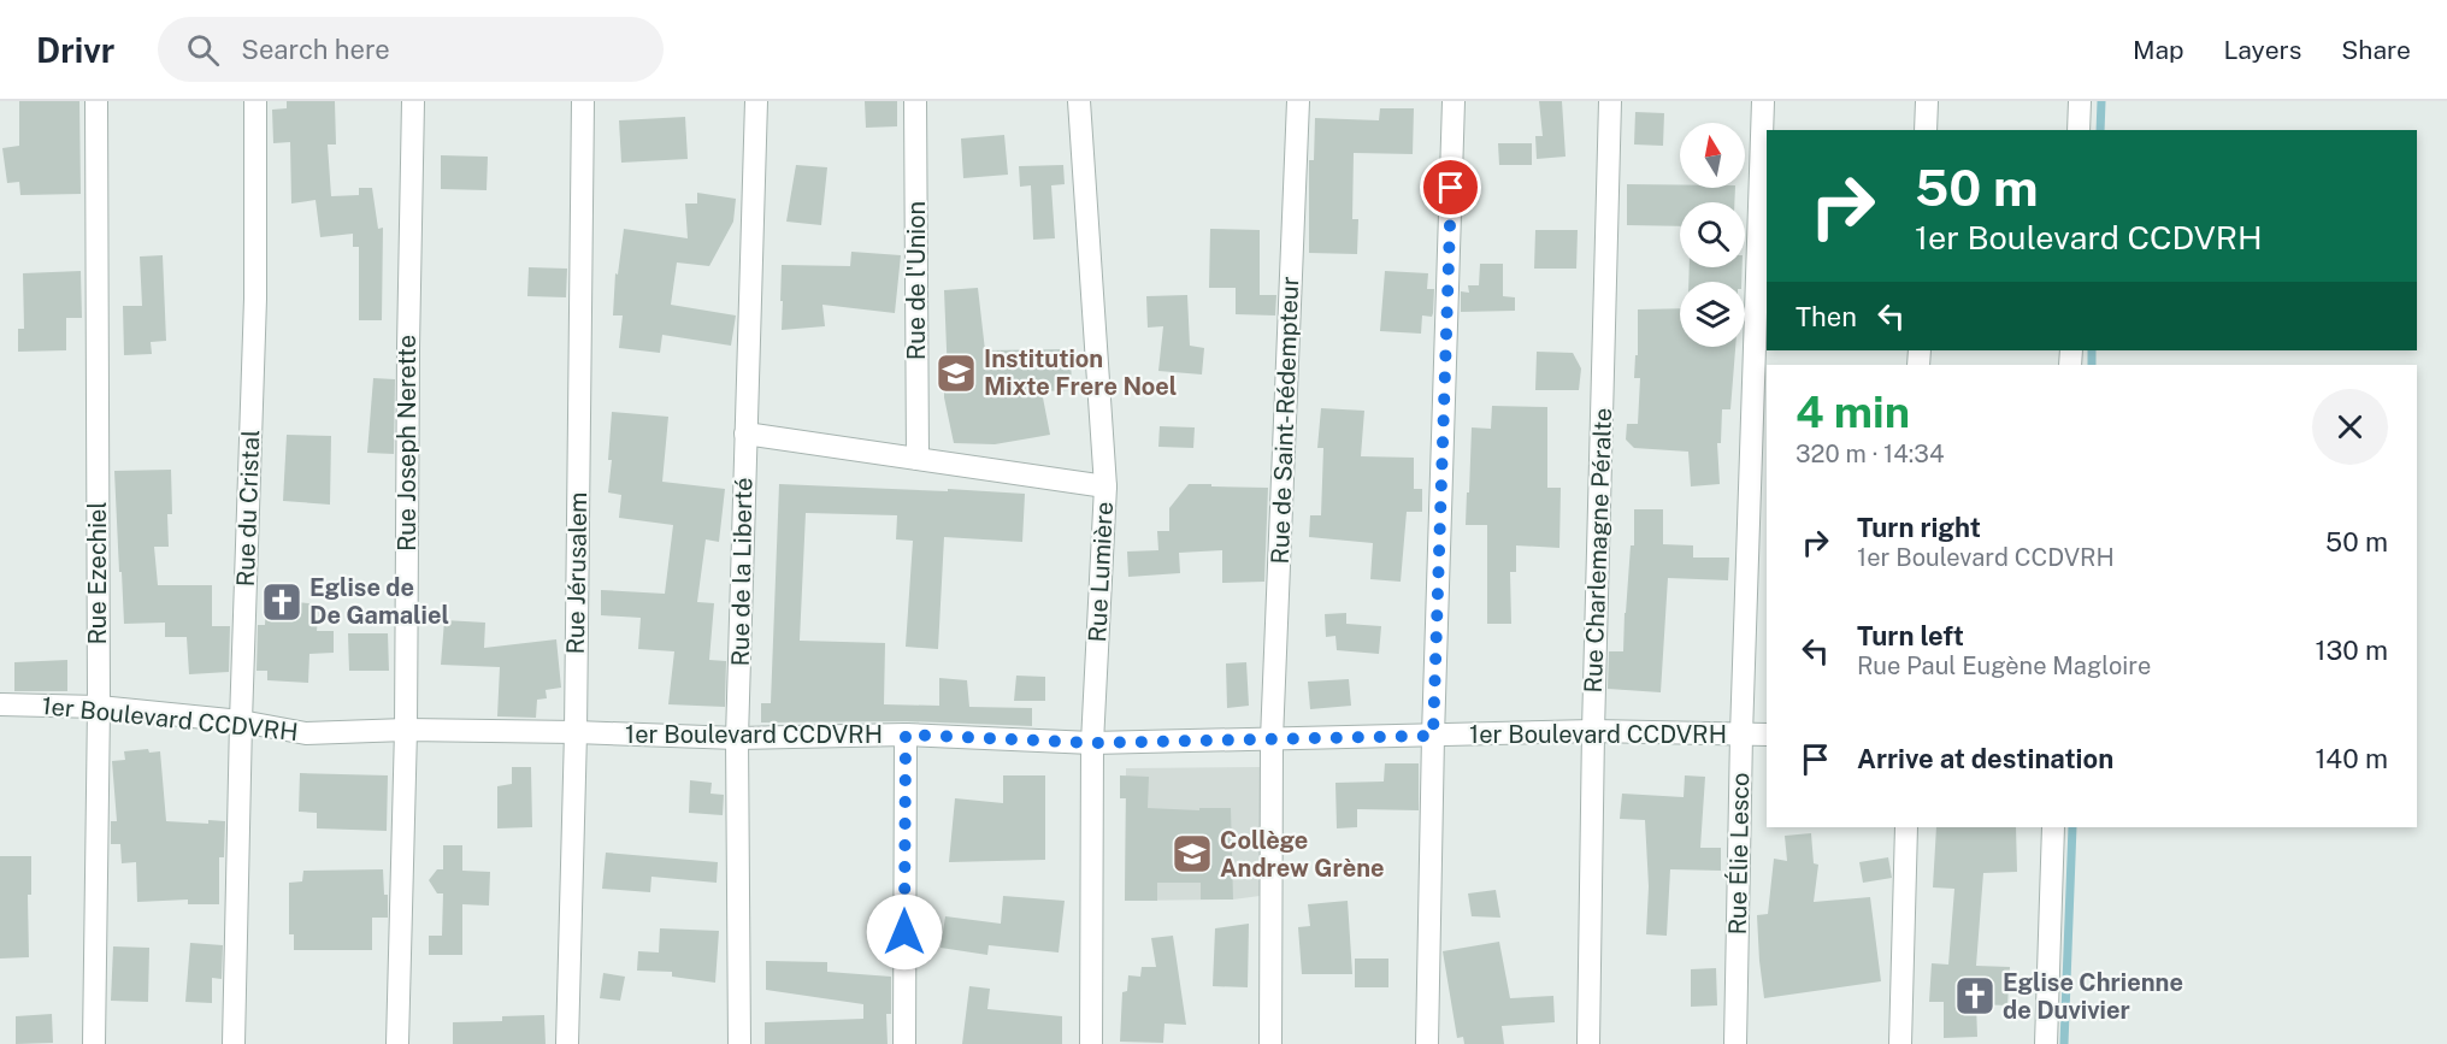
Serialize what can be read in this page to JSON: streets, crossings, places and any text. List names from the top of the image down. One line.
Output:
{"streets":{"street":["Rue de l'Union","Rue de Saint-Rédempteur","Rue Joseph Nerette","Rue du Cristal","Rue Charlemagne Péralte","Rue de la Liberté","Rue Lumière","Rue Ezechiel","Rue Jérusalem","1er Boulevard CCDVRH","Rue Élie Lesco"]},"crossings":[["Rue de Saint-Rédempteur","1er Boulevard CCDVRH"],["Rue Joseph Nerette","1er Boulevard CCDVRH"],["Rue du Cristal","1er Boulevard CCDVRH"],["Rue Charlemagne Péralte","1er Boulevard CCDVRH"],["Rue de la Liberté","1er Boulevard CCDVRH"],["Rue Lumière","1er Boulevard CCDVRH"],["Rue Ezechiel","1er Boulevard CCDVRH"],["Rue Jérusalem","1er Boulevard CCDVRH"],["1er Boulevard CCDVRH","Rue Élie Lesco"]],"places":{"school or university":["Institution Mixte Frere Noel","Collège Andrew Grène"],"church":["Eglise de De Gamaliel","Eglise Chrienne de Duvivier"]},"north":"top","page":{"header":"Drivr","search":"Search here","nav":["Map","Layers","Share"],"turn":["50 m","1er Boulevard CCDVRH"],"then":"Then","heading":["4 min","320 m · 14:34"],"list":[{"name":"Turn right","note":"1er Boulevard CCDVRH","value":"50 m"},{"name":"Turn left","note":"Rue Paul Eugène Magloire","value":"130 m"},{"name":"Arrive at destination","value":"140 m"}]}}
